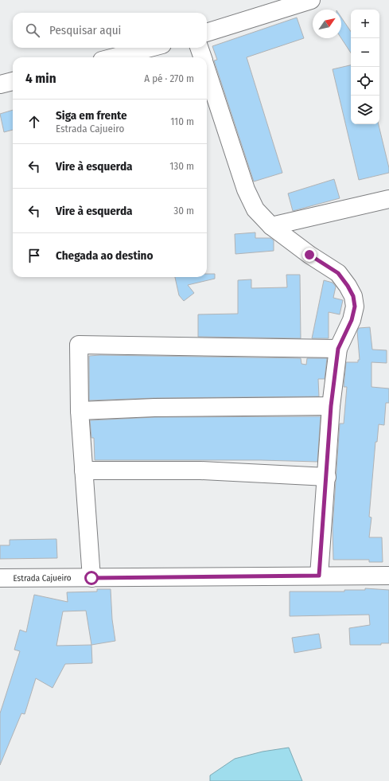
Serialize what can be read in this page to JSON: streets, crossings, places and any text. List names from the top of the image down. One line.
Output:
{"streets":{"street":["Estrada Cajueiro"]},"north":"top right","page":{"map_buttons":["+","−"],"search":"Pesquisar aqui","heading":["4 min","A pé · 270 m"],"list":[["Siga em frente","Estrada Cajueiro","110 m"],["Vire à esquerda","130 m"],["Vire à esquerda","30 m"],"Chegada ao destino"]}}
